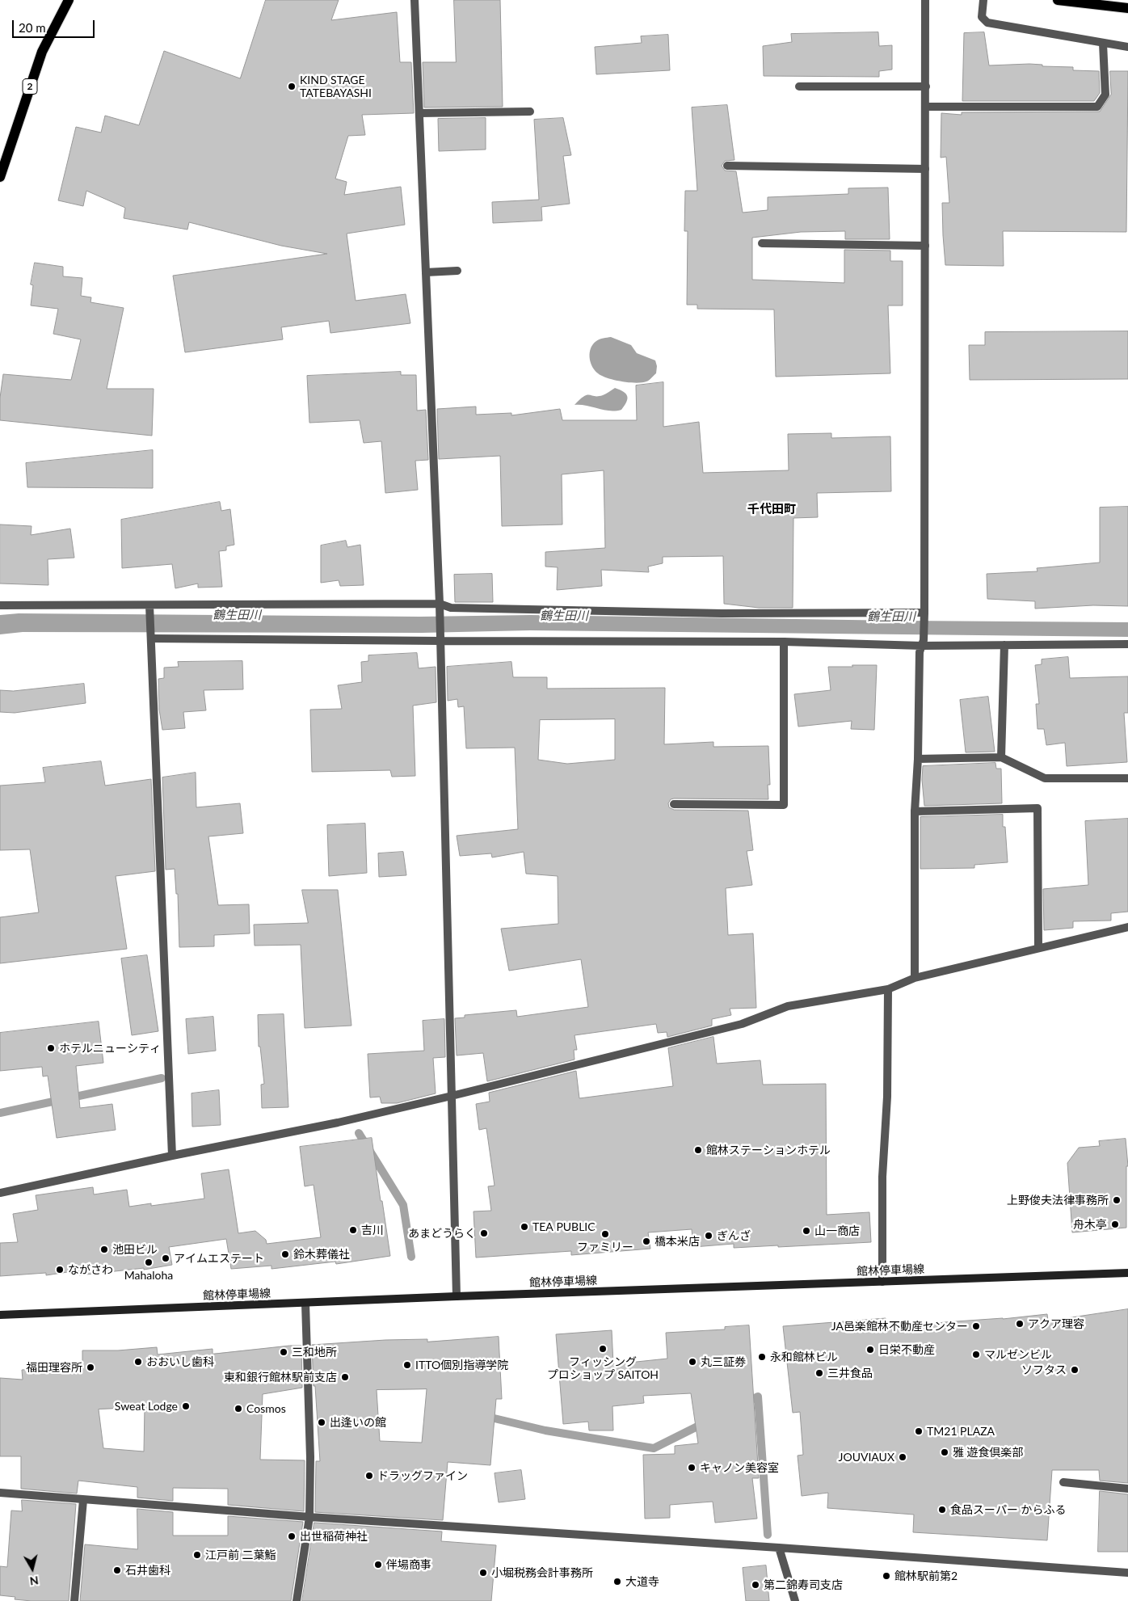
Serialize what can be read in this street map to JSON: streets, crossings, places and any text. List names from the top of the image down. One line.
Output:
{"streets":{"main road":["2","館林停車場線"]},"districts":["千代田町"],"water":["鶴生田川"],"places":["KIND STAGE TATEBAYASHI","ホテルニューシティ","館林ステーションホテル","上野俊夫法律事務所","舟木亭","TEA PUBLIC","吉川","山一商店","あまどうらく","ファミリー","ぎんざ","橋本米店","池田ビル","鈴木葬儀社","アイムエステート","Mahaloha","ながさわ","アクア理容","JA邑楽館林不動産センター","フィッシング プロショップ SAITOH","日栄不動産","三和地所","マルゼンビル","永和館林ビル","おおいし歯科","丸三証券","ITTO個別指導学院","福田理容所","ソフタス","三井食品","東和銀行館林駅前支店","Sweat Lodge","Cosmos","出逢いの館","TM21 PLAZA","雅 遊食倶楽部","JOUVIAUX","キャノン美容室","ドラッグファイン","食品スーパー からふる","出世稲荷神社","江戸前 二葉鮨","伴場商事","石井歯科","小堀税務会計事務所","館林駅前第2","大道寺","第二錦寿司支店"],"scale_bar":"20 m","north":"bottom"}
